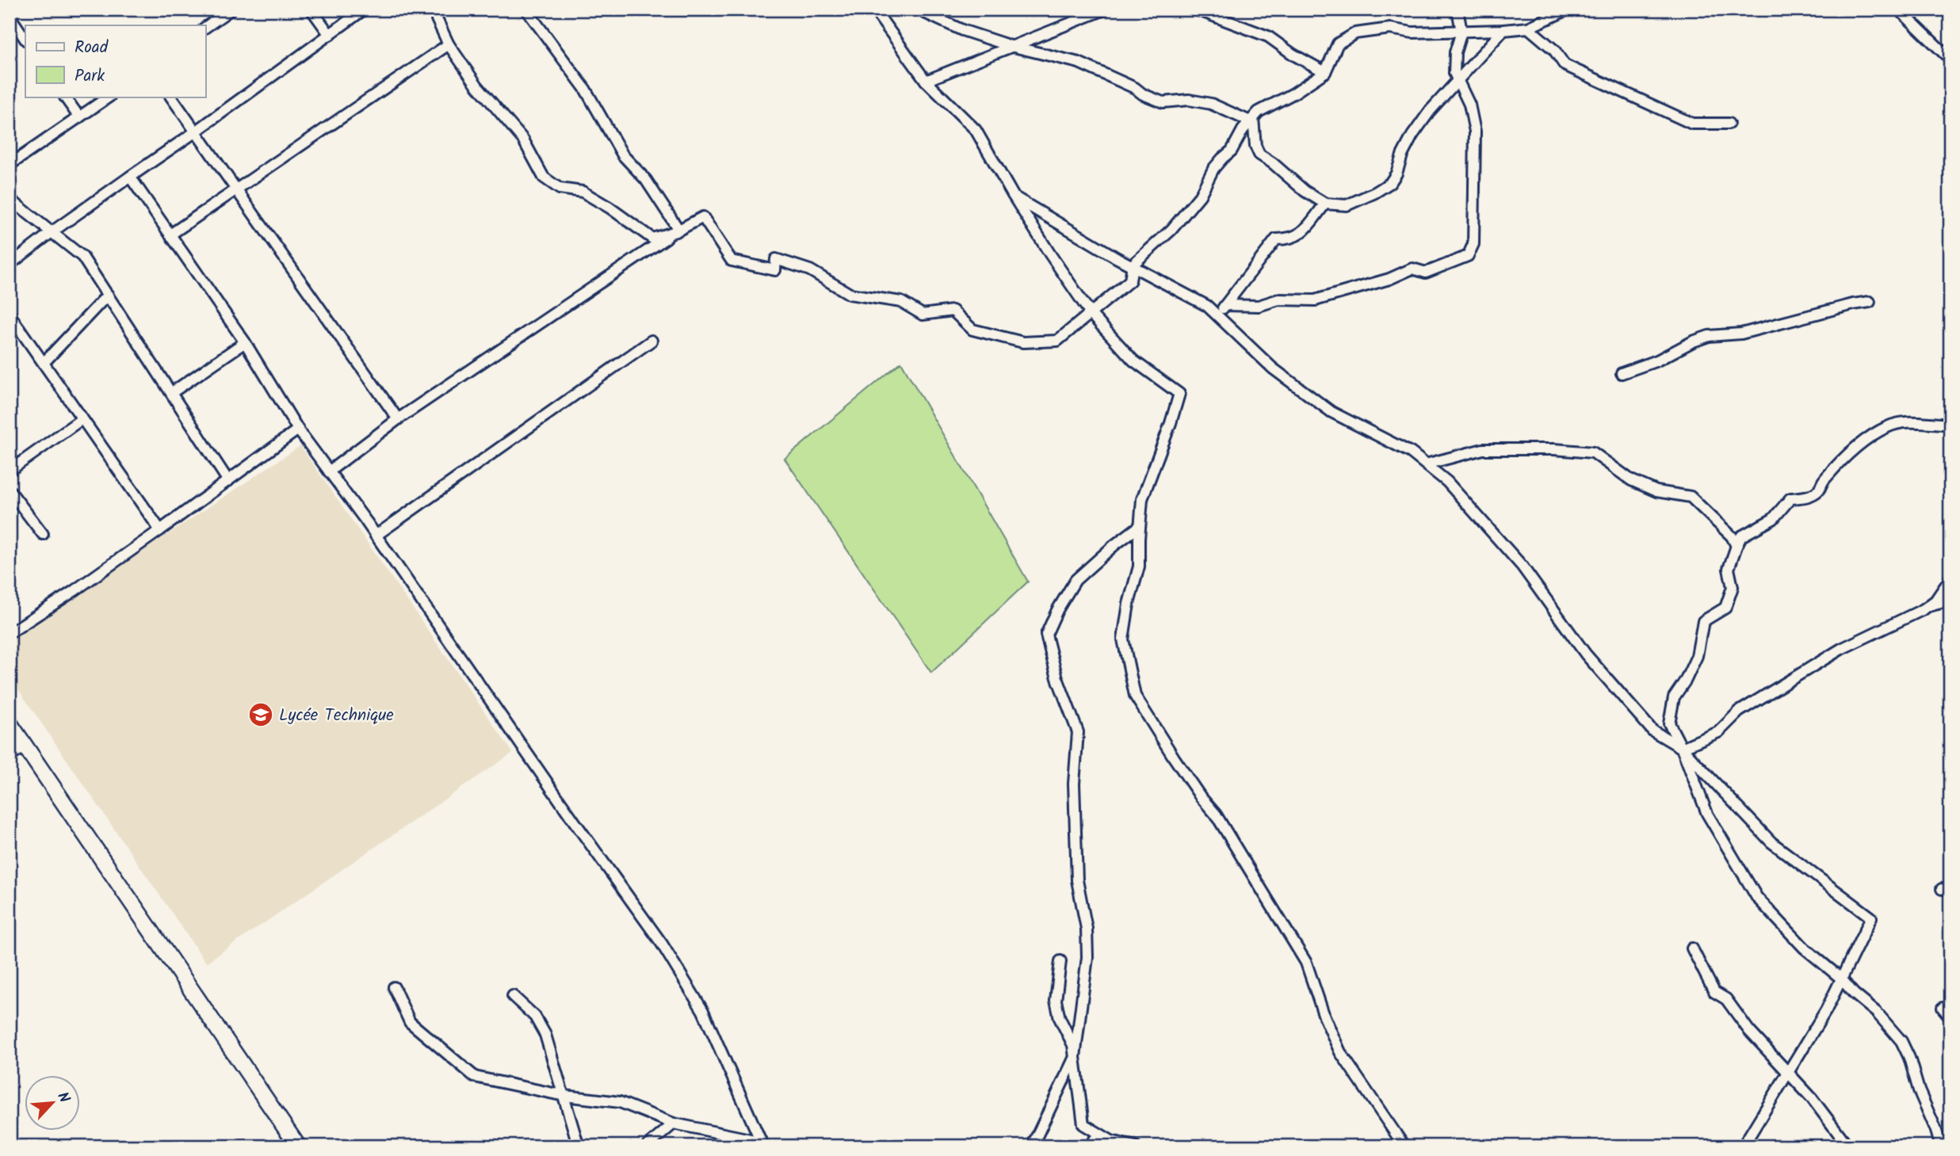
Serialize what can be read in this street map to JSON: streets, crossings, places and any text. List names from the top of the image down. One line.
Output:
{"places":{"school or university":["Lycée Technique"]},"legend":["Road","Park"],"north":"top right"}
